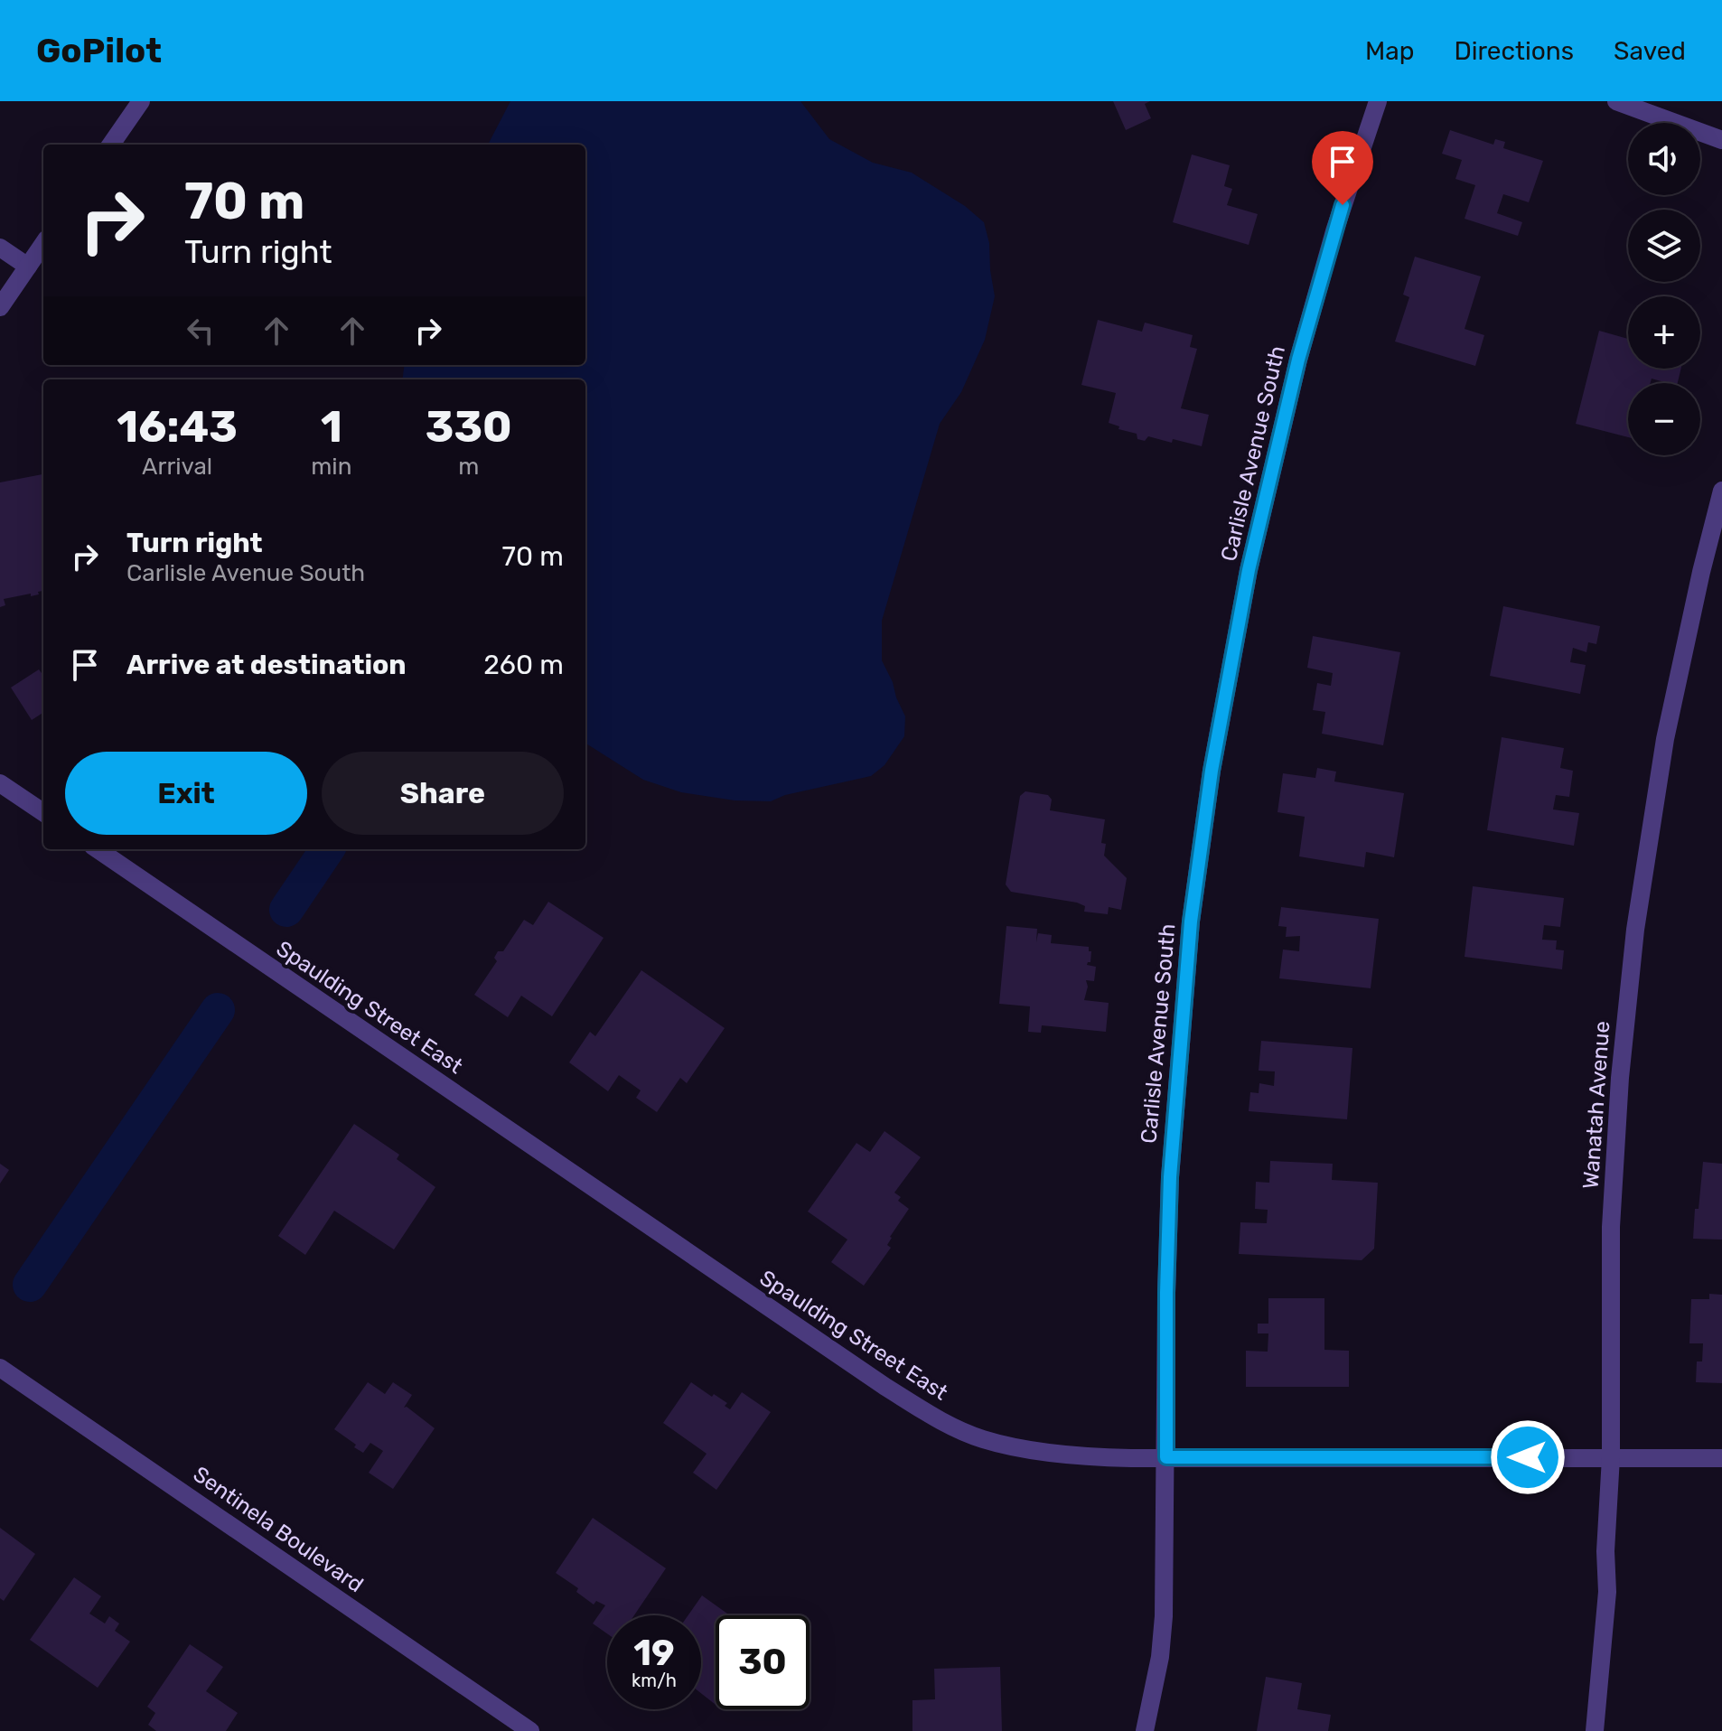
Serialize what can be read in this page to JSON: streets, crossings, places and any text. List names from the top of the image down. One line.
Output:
{"streets":{"street":["Carlisle Avenue South","Spaulding Street East","Wanatah Avenue","Sentinela Boulevard"]},"crossings":[["Carlisle Avenue South","Spaulding Street East"],["Spaulding Street East","Wanatah Avenue"]],"page":{"header":"GoPilot","nav":["Map","Directions","Saved"],"map_buttons":["+","−"],"turn":["70 m","Turn right"],"eta":["16:43","Arrival","1","min","330","m"],"list":[{"name":"Turn right","note":"Carlisle Avenue South","value":"70 m"},{"name":"Arrive at destination","value":"260 m"}],"buttons":["Exit","Share"],"speed":"19 km/h","limit":"30"}}
